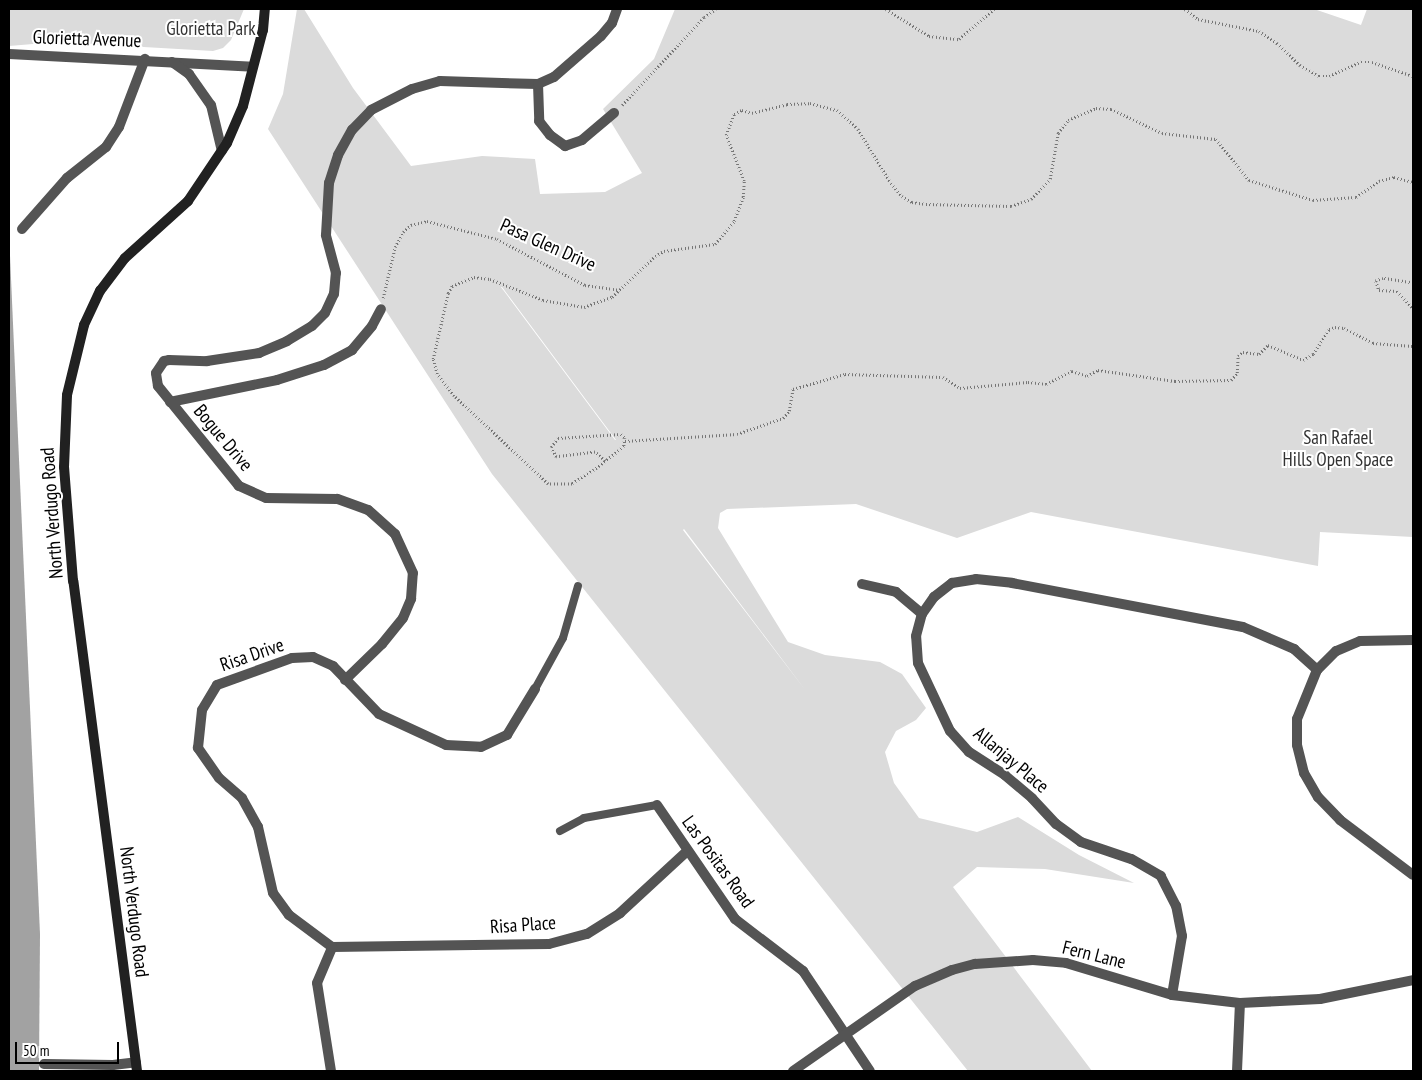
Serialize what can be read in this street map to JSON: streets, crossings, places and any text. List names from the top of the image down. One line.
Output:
{"streets":{"main road":["North Verdugo Road"],"street":["Glorietta Avenue","Bogue Drive","Risa Drive","Allanjay Place","Las Positas Road","Risa Place","Fern Lane"],"path":["Pasa Glen Drive"]},"crossings":[["Glorietta Avenue","North Verdugo Road"],["Bogue Drive","Risa Drive"],["Risa Drive","Risa Place"],["Allanjay Place","Fern Lane"],["Las Positas Road","Risa Place"],["Las Positas Road","Fern Lane"]],"parks":["Glorietta Park","San Rafael Hills Open Space"],"scale_bar":"50 m"}
